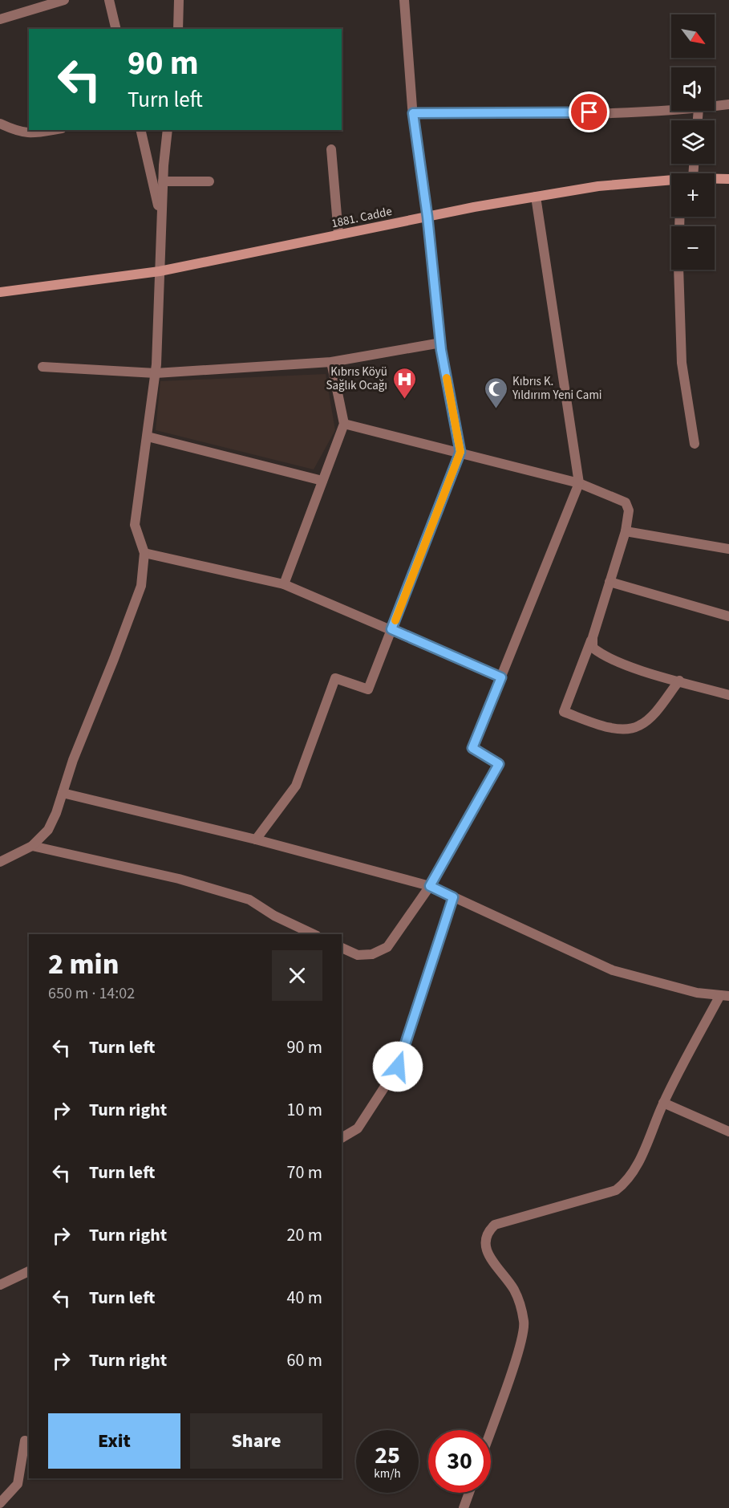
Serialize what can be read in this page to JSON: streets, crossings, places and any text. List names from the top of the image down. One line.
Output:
{"streets":{"street":["1881. Cadde"]},"places":{"hospital":["Kıbrıs Köyü Sağlık Ocağı"],"mosque":["Kıbrıs K. Yıldırım Yeni Cami"]},"north":"bottom right","page":{"map_buttons":["+","−"],"turn":["90 m","Turn left"],"heading":["2 min","650 m · 14:02"],"list":[{"name":"Turn left","value":"90 m"},{"name":"Turn right","value":"10 m"},{"name":"Turn left","value":"70 m"},{"name":"Turn right","value":"20 m"},{"name":"Turn left","value":"40 m"},{"name":"Turn right","value":"60 m"}],"buttons":["Exit","Share"],"speed":"25 km/h","limit":"30"}}
